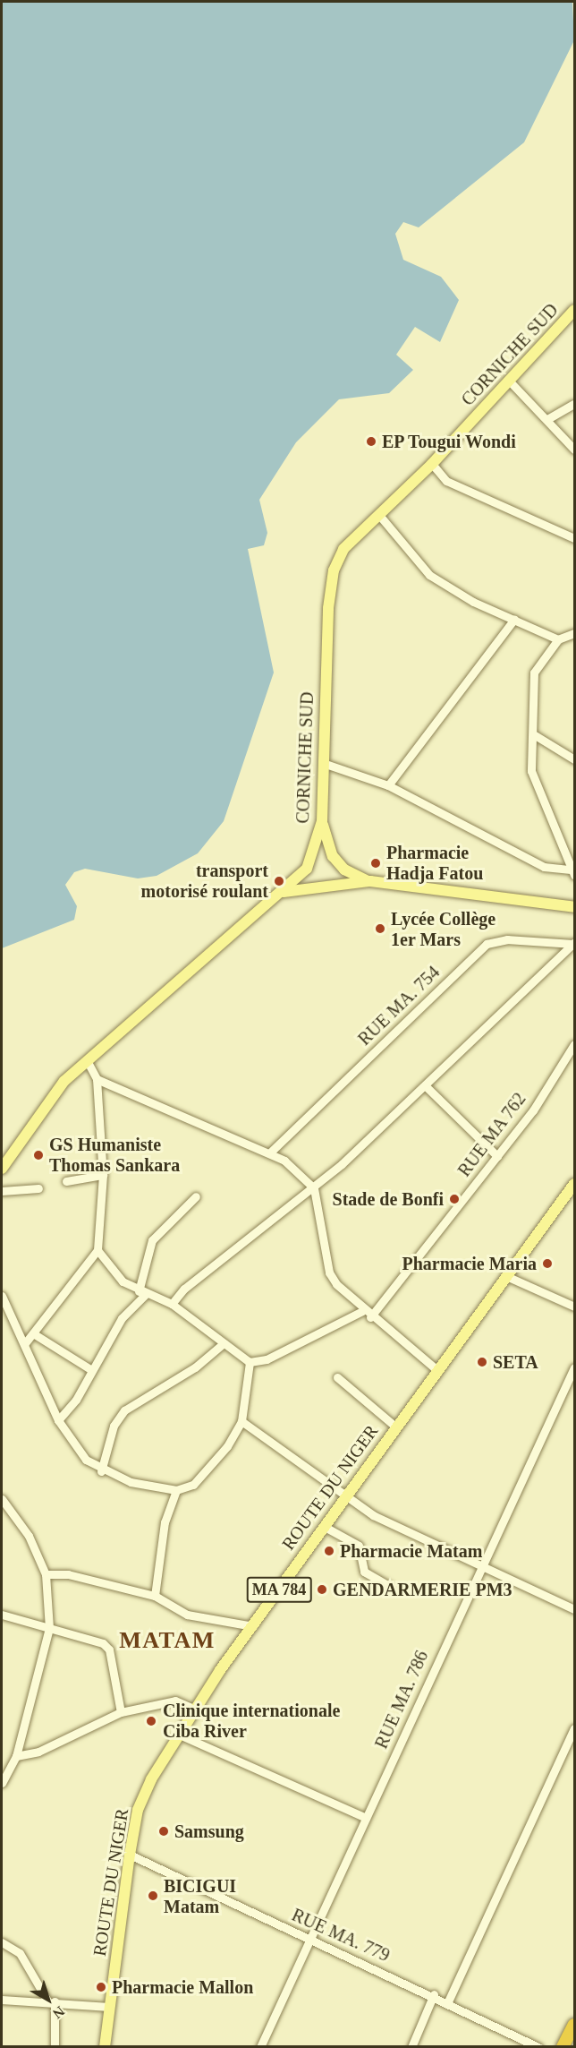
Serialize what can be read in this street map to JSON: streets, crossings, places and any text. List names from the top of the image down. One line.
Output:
{"streets":{"main road":["CORNICHE SUD","ROUTE DU NIGER","MA 784"],"street":["RUE MA. 754","RUE MA 762","RUE MA. 786","RUE MA. 779"]},"crossings":[["ROUTE DU NIGER","RUE MA. 779"],["RUE MA. 786","RUE MA. 779"]],"districts":["MATAM"],"places":["EP Tougui Wondi","Pharmacie Hadja Fatou","transport motorisé roulant","Lycée Collège 1er Mars","GS Humaniste Thomas Sankara","Stade de Bonfi","Pharmacie Maria","SETA","Pharmacie Matam","GENDARMERIE PM3","Clinique internationale Ciba River","Samsung","BICIGUI Matam","Pharmacie Mallon"],"north":"bottom right"}
